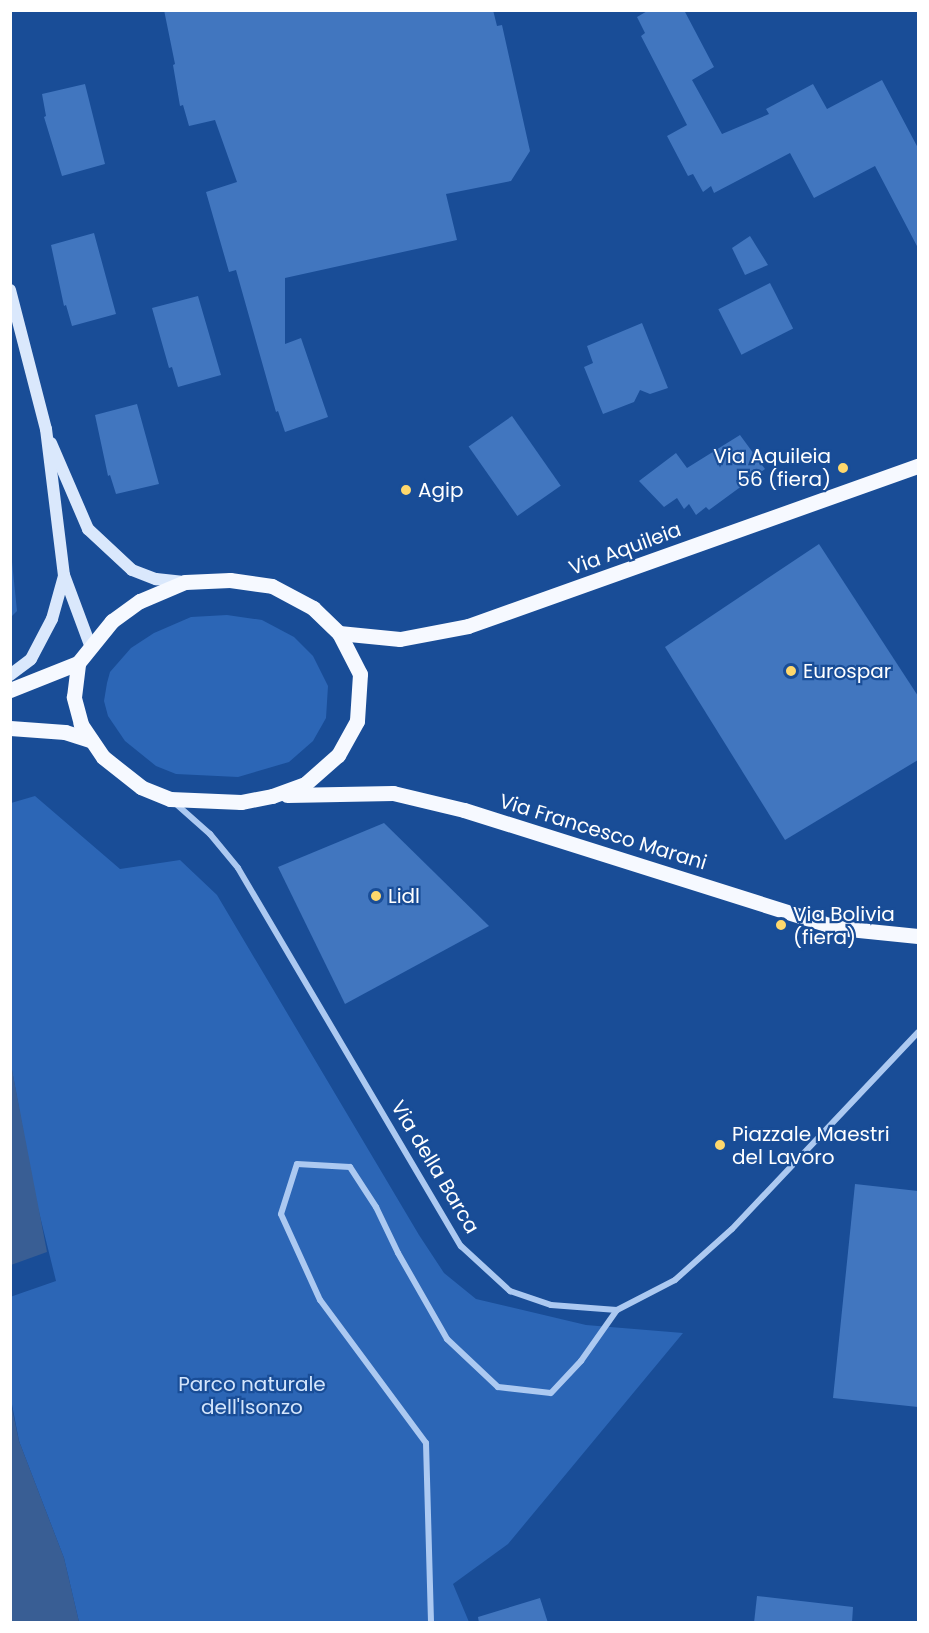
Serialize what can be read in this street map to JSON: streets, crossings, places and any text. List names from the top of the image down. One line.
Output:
{"streets":{"main road":["Via Aquileia","Via Francesco Marani"],"street":["Via della Barca"]},"parks":["Parco naturale dell'Isonzo"],"places":["Via Aquileia 56 (fiera)","Agip","Eurospar","Lidl","Via Bolivia (fiera)","Piazzale Maestri del Lavoro"]}
